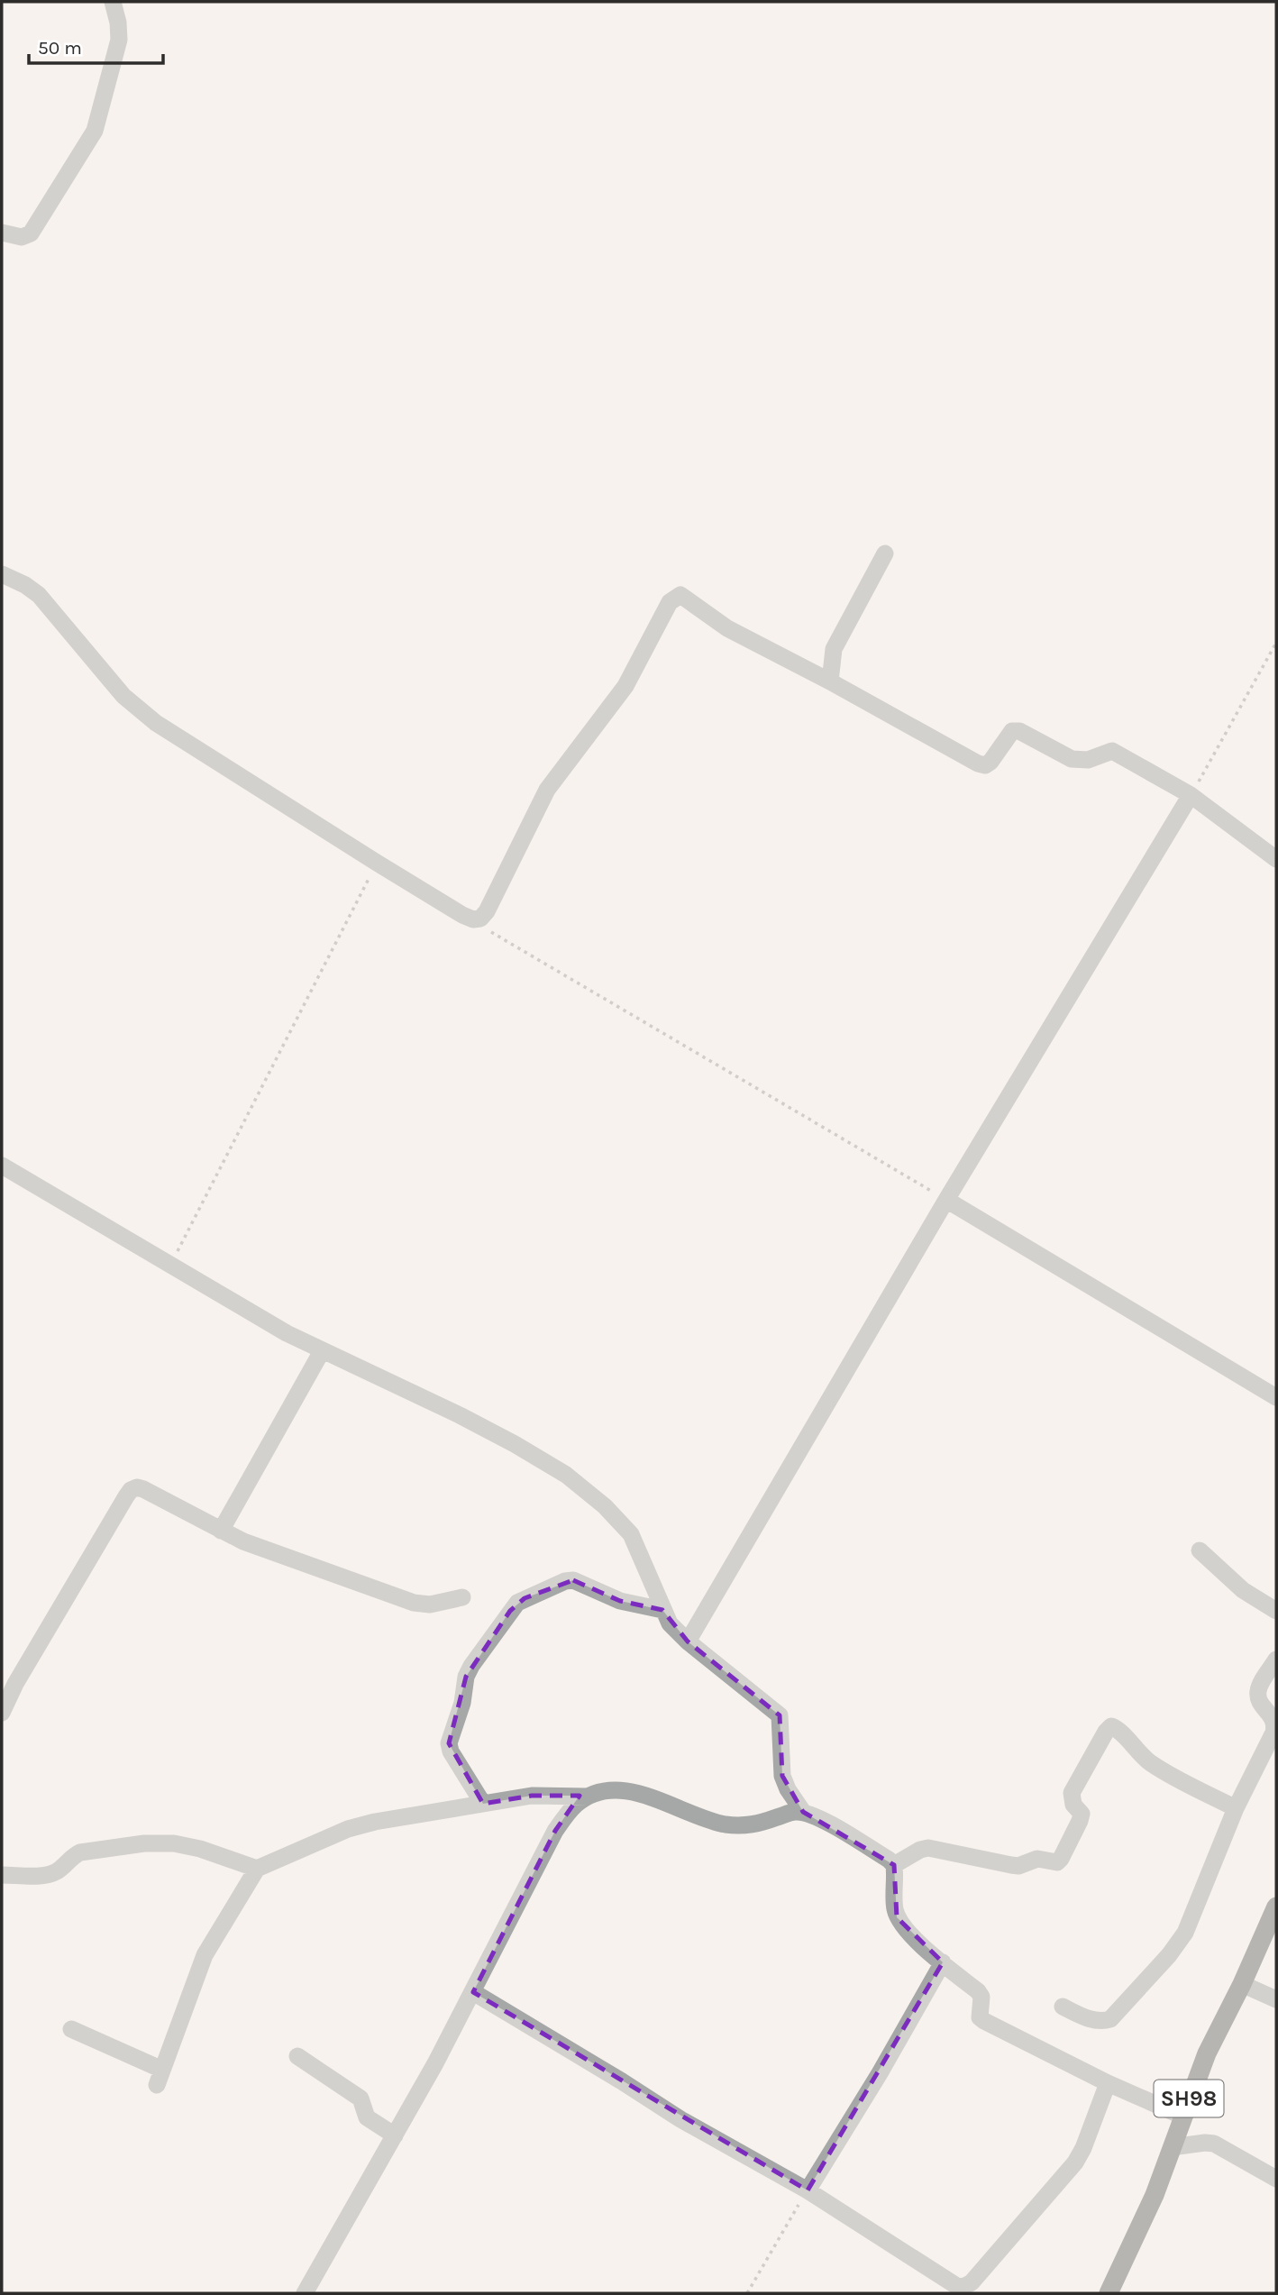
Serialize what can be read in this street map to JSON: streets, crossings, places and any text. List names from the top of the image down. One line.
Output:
{"streets":{"main road":["SH98"]},"scale_bar":"50 m"}
